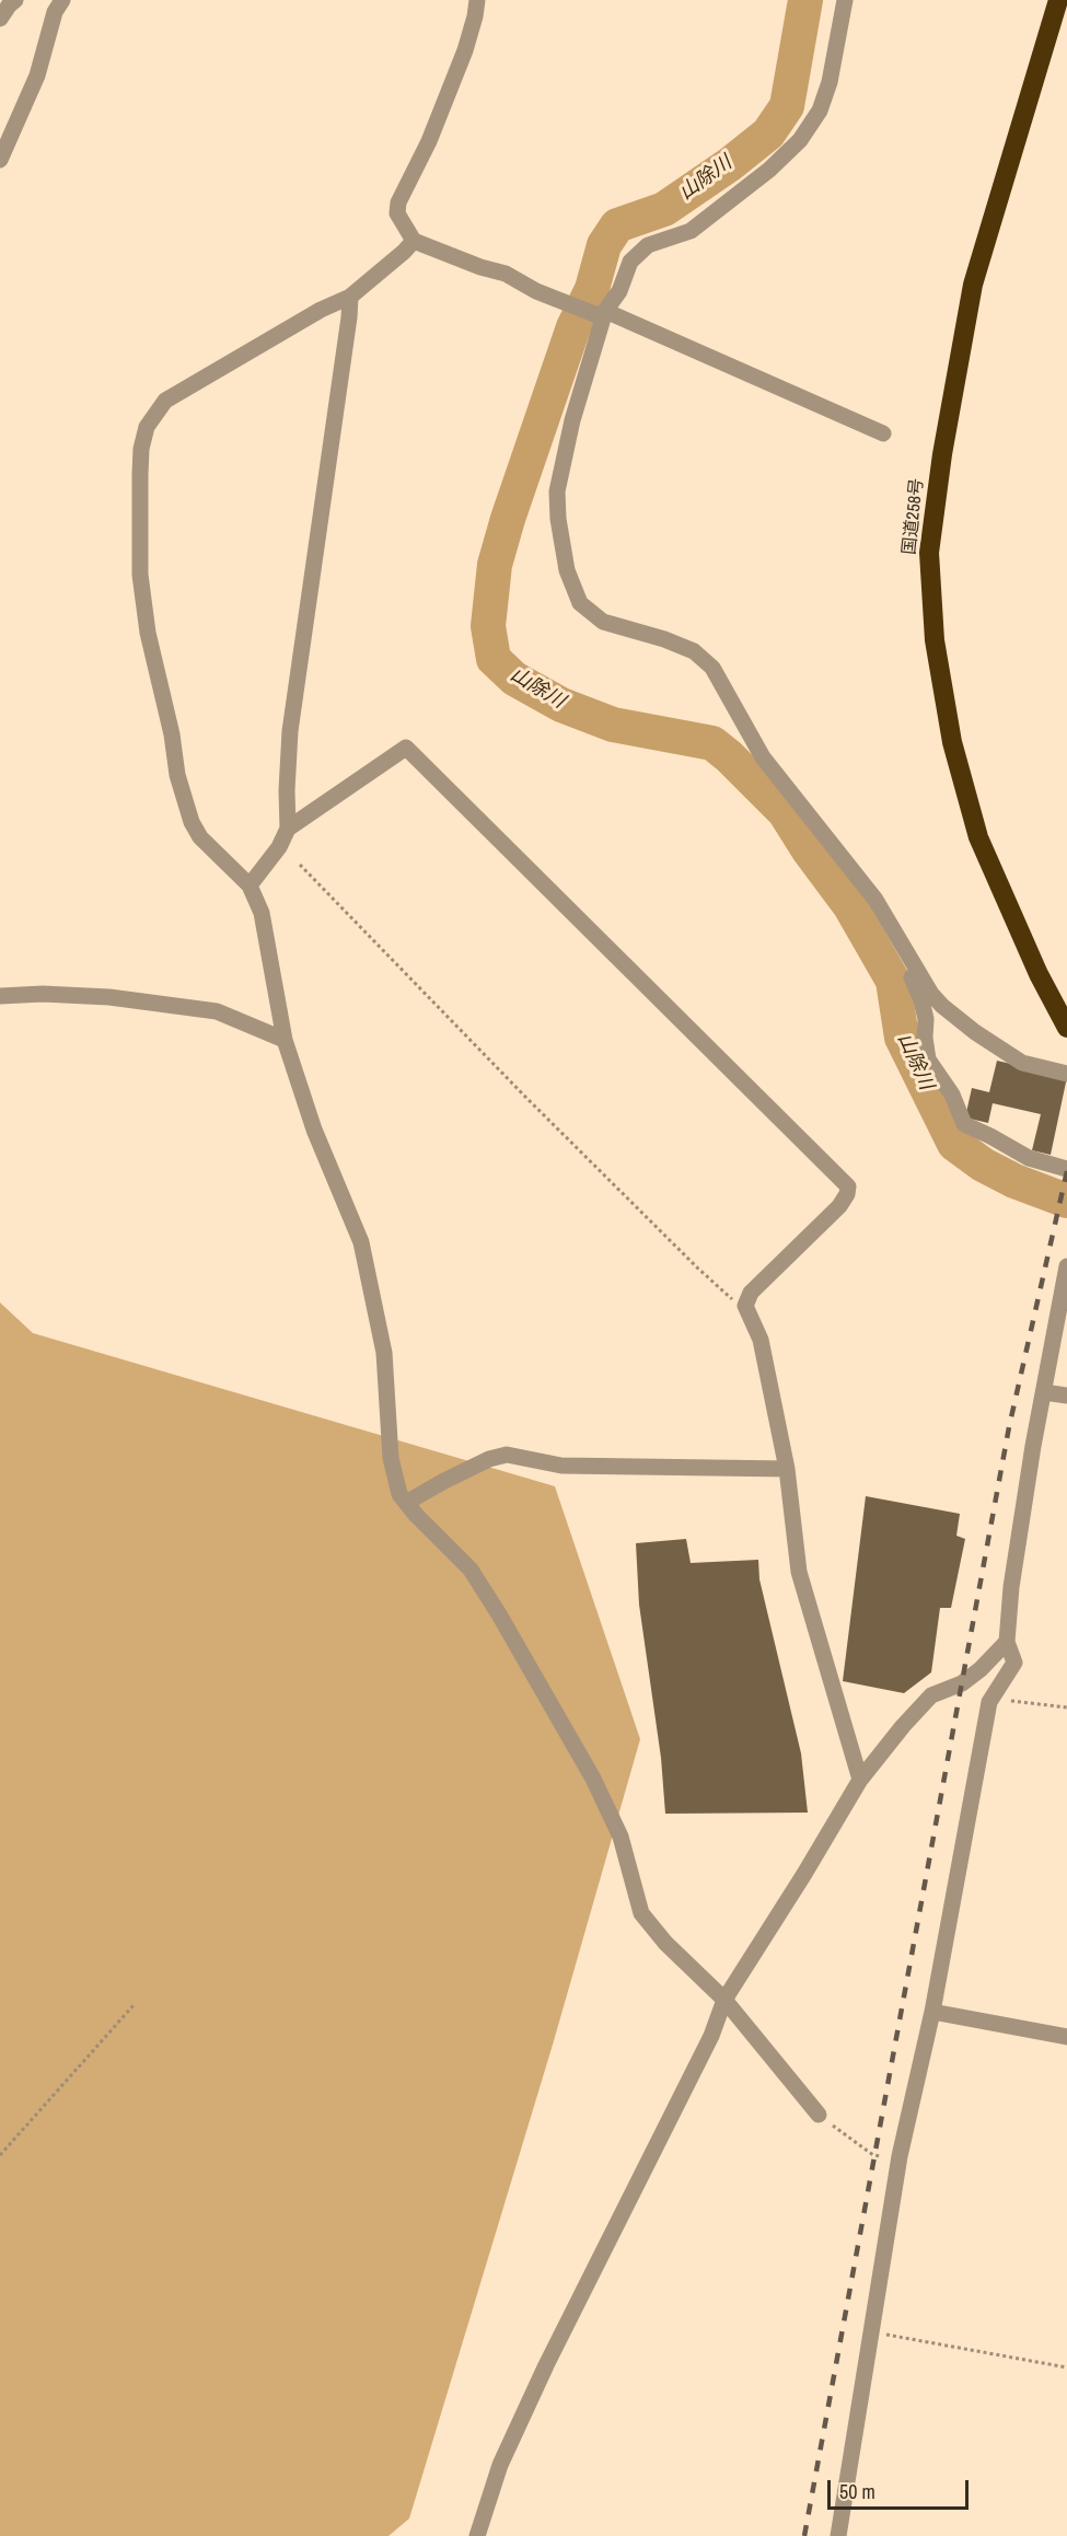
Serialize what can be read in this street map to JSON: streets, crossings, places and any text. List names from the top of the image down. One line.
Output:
{"streets":{"highway":["国道258号"]},"water":["山除川"],"scale_bar":"50 m"}
